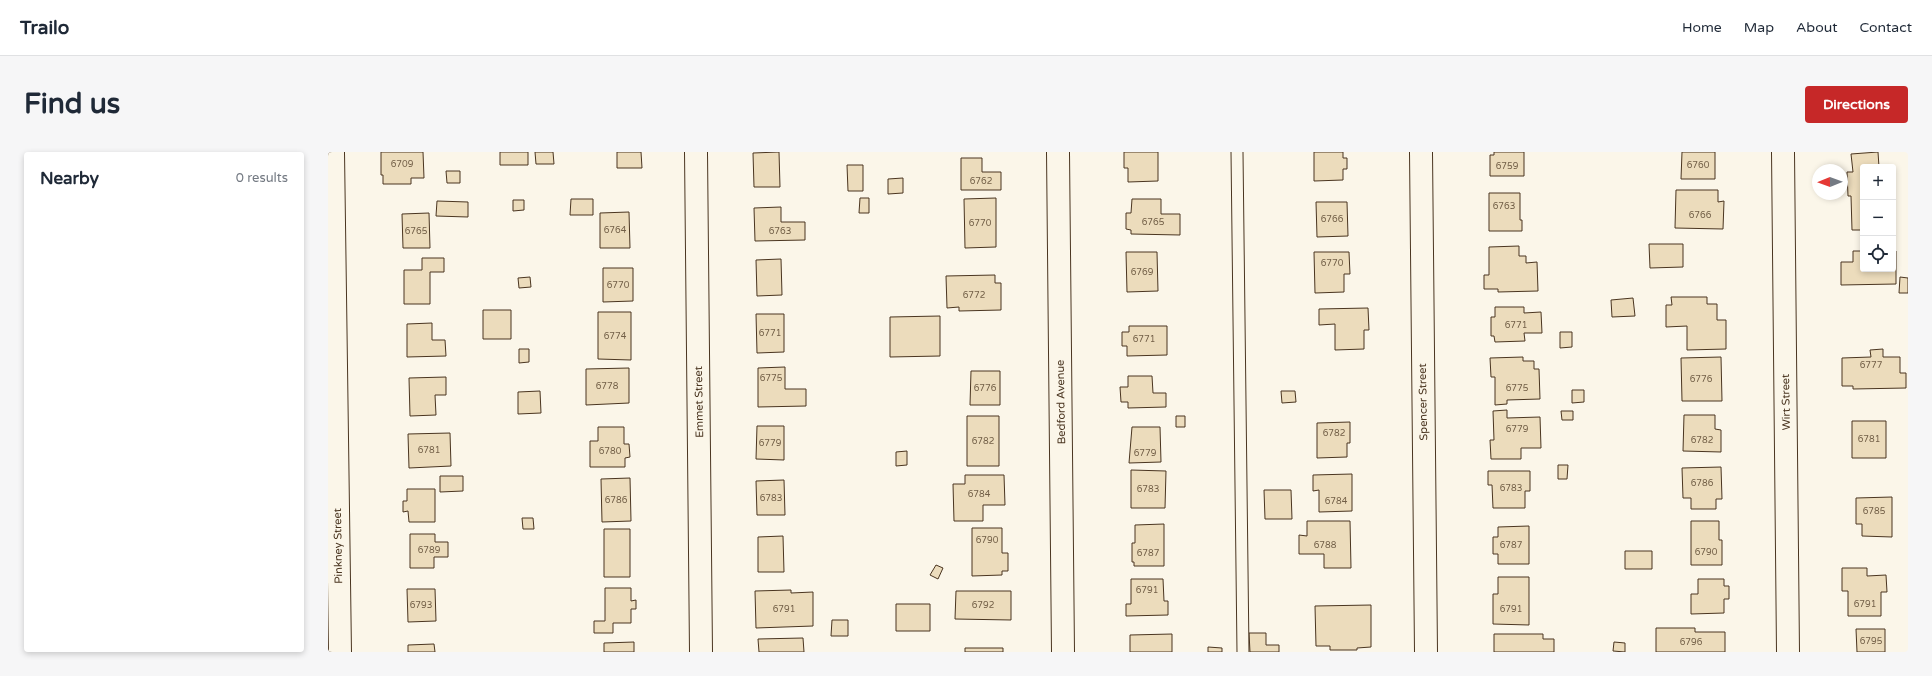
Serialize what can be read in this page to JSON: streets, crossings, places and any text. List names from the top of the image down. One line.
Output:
{"streets":{"street":["Emmet Street","Bedford Avenue","Spencer Street","Wirt Street","Pinkney Street"]},"house_numbers":["6709","6760","6759","6762","6763","6766","6766","6765","6770","6764","6765","6763","6770","6769","6770","6772","6771","6771","6774","6771","6777","6775","6776","6778","6776","6775","6779","6782","6781","6782","6782","6779","6781","6780","6779","6786","6783","6783","6784","6783","6786","6784","6785","6790","6788","6787","6789","6790","6787","6791","6791","6793","6792","6791","6791","6795","6796"],"north":"left","page":{"header":"Trailo","nav":["Home","Map","About","Contact"],"buttons":"Directions","title":"Find us","heading":["Nearby","0 results"],"map_buttons":["+","−"]}}
